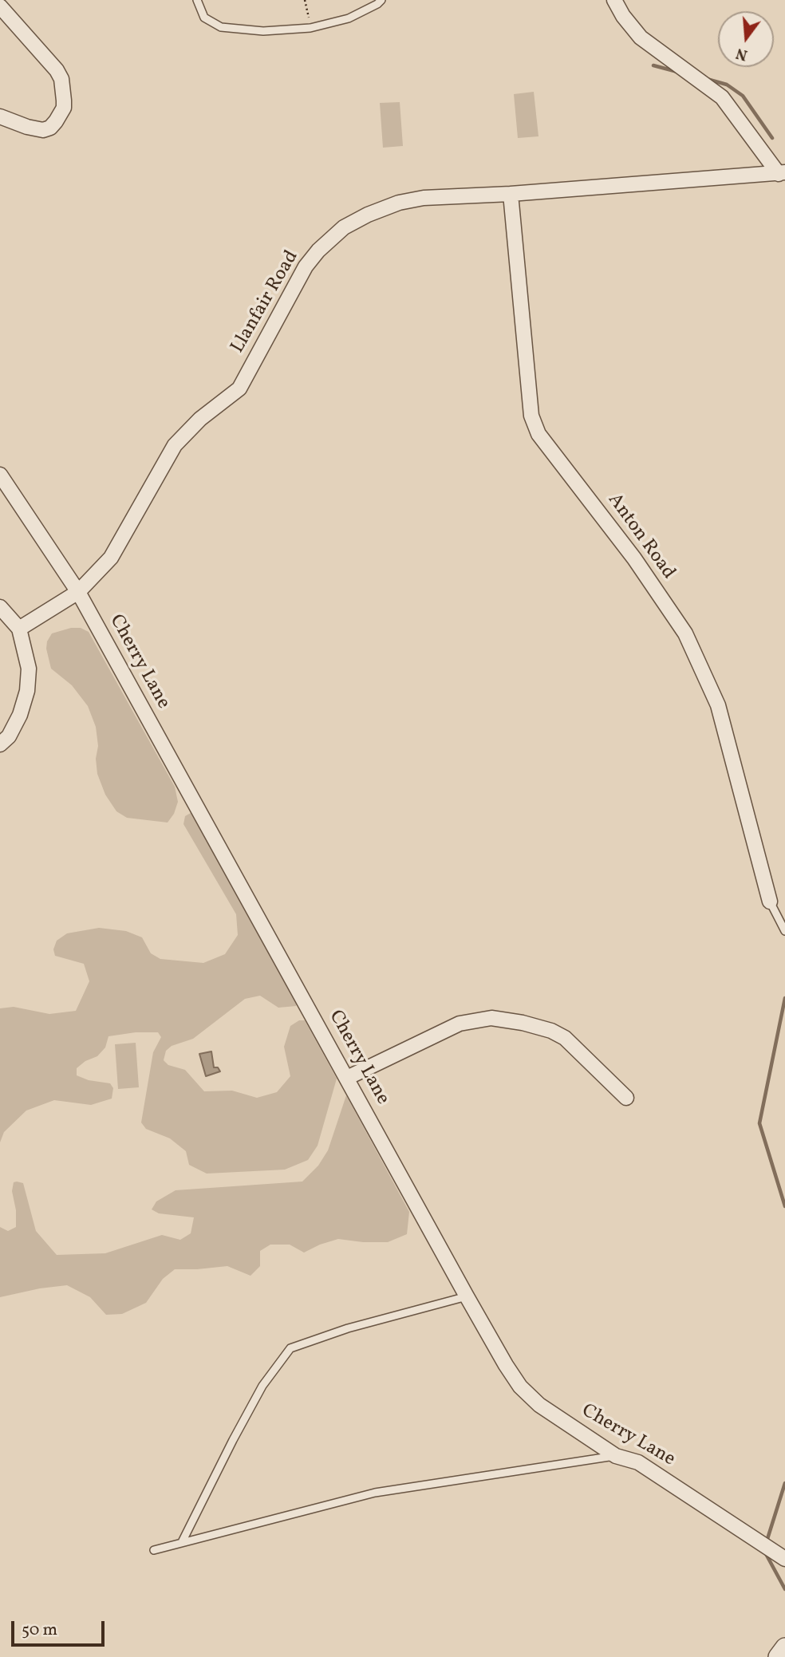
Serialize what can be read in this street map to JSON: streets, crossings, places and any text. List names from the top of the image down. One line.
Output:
{"streets":{"street":["Llanfair Road","Anton Road","Cherry Lane"]},"crossings":[["Llanfair Road","Anton Road"],["Llanfair Road","Cherry Lane"]],"scale_bar":"50 m","north":"bottom"}
